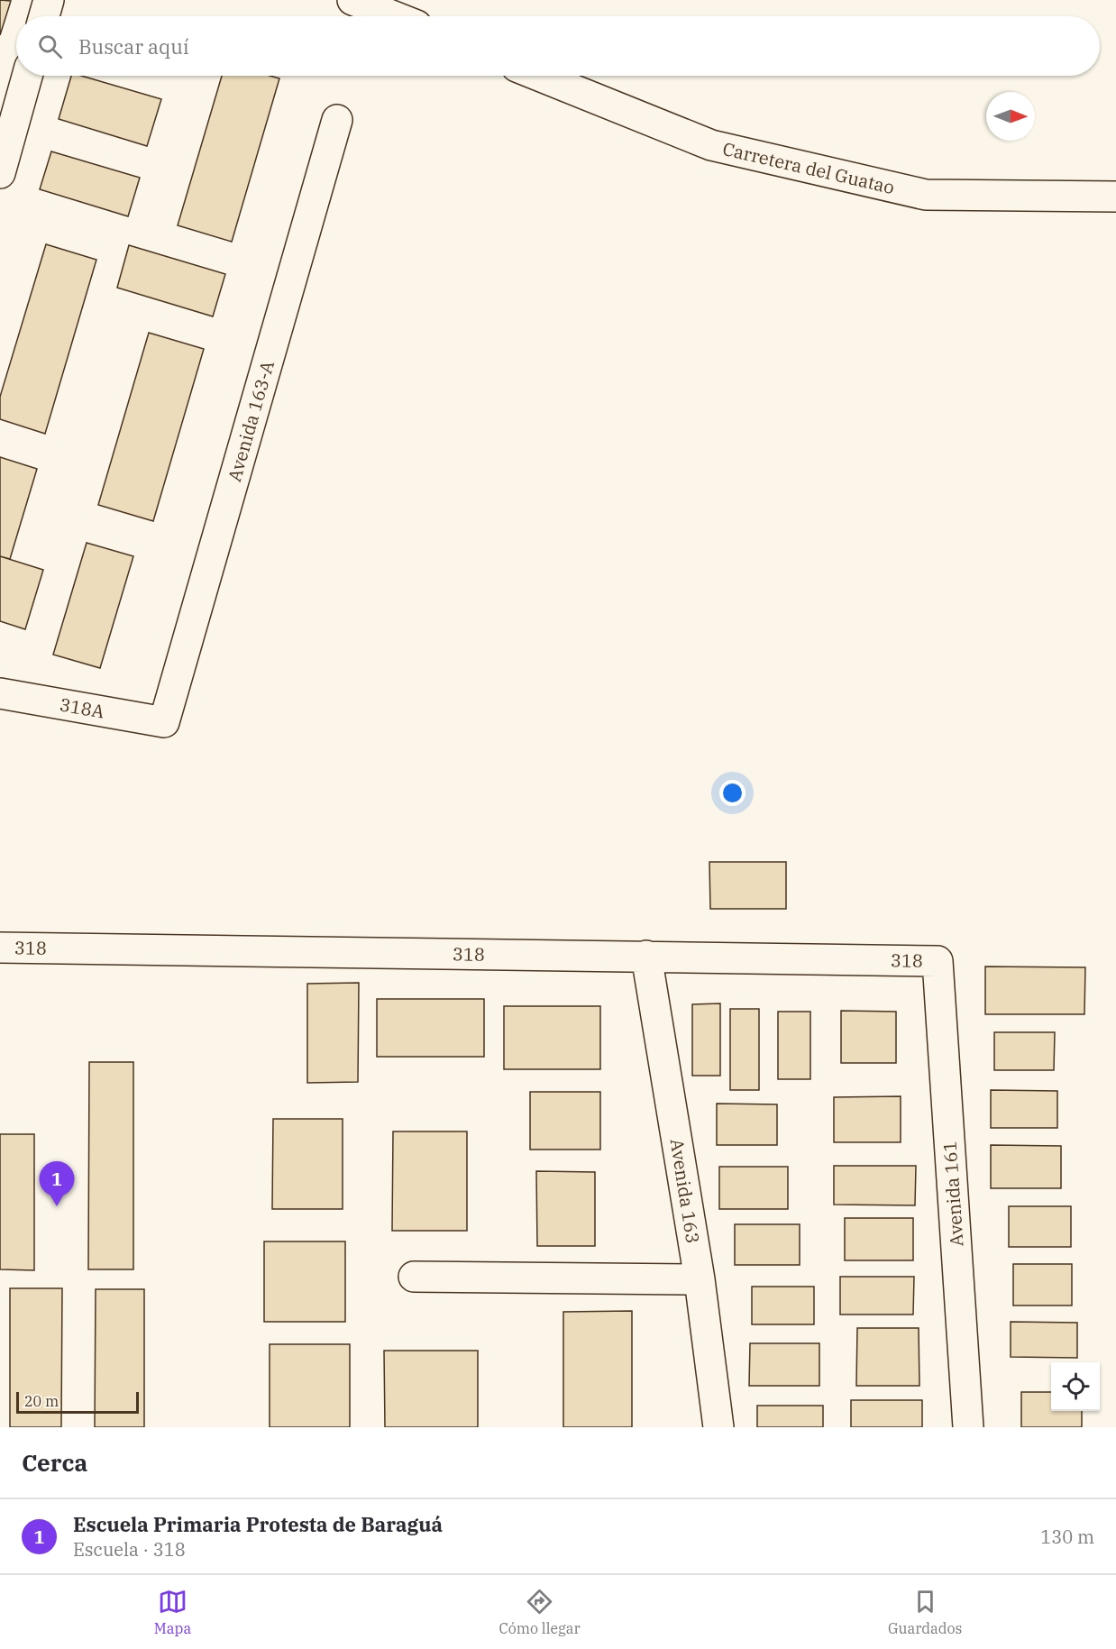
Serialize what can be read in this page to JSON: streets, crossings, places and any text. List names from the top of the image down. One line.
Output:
{"streets":{"street":["Carretera del Guatao","Avenida 163-A","318A","318","Avenida 163","Avenida 161"]},"crossings":[["Avenida 163-A","318A"],["318","Avenida 163"],["318","Avenida 161"]],"scale_bar":"20 m","north":"right","page":{"search":"Buscar aquí","pins":"1","scale":"20 m","heading":"Cerca","list":[{"mark":"1","name":"Escuela Primaria Protesta de Baraguá","note":"Escuela · 318","value":"130 m"}],"nav":["Mapa","Cómo llegar","Guardados"]}}
